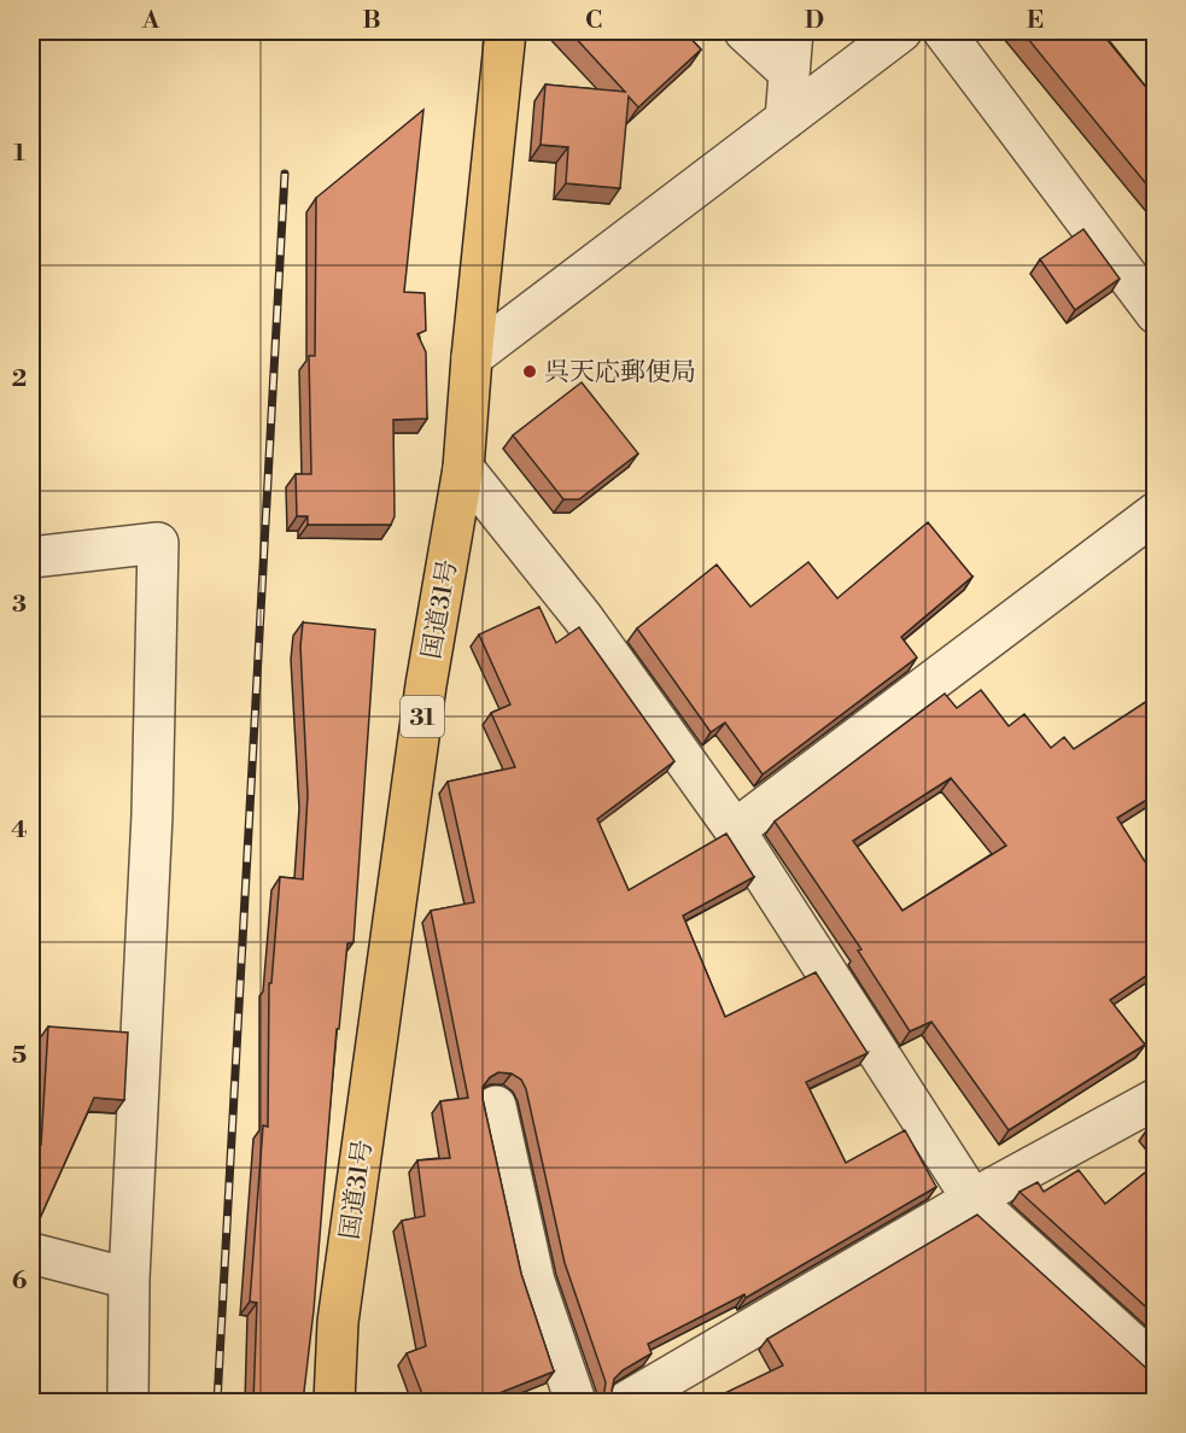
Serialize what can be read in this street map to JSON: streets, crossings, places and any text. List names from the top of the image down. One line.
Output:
{"streets":{"highway":["国道31号","31"]},"places":["呉天応郵便局"],"grid":{"columns":["A","B","C","D","E"],"rows":["1","2","3","4","5","6"]}}
